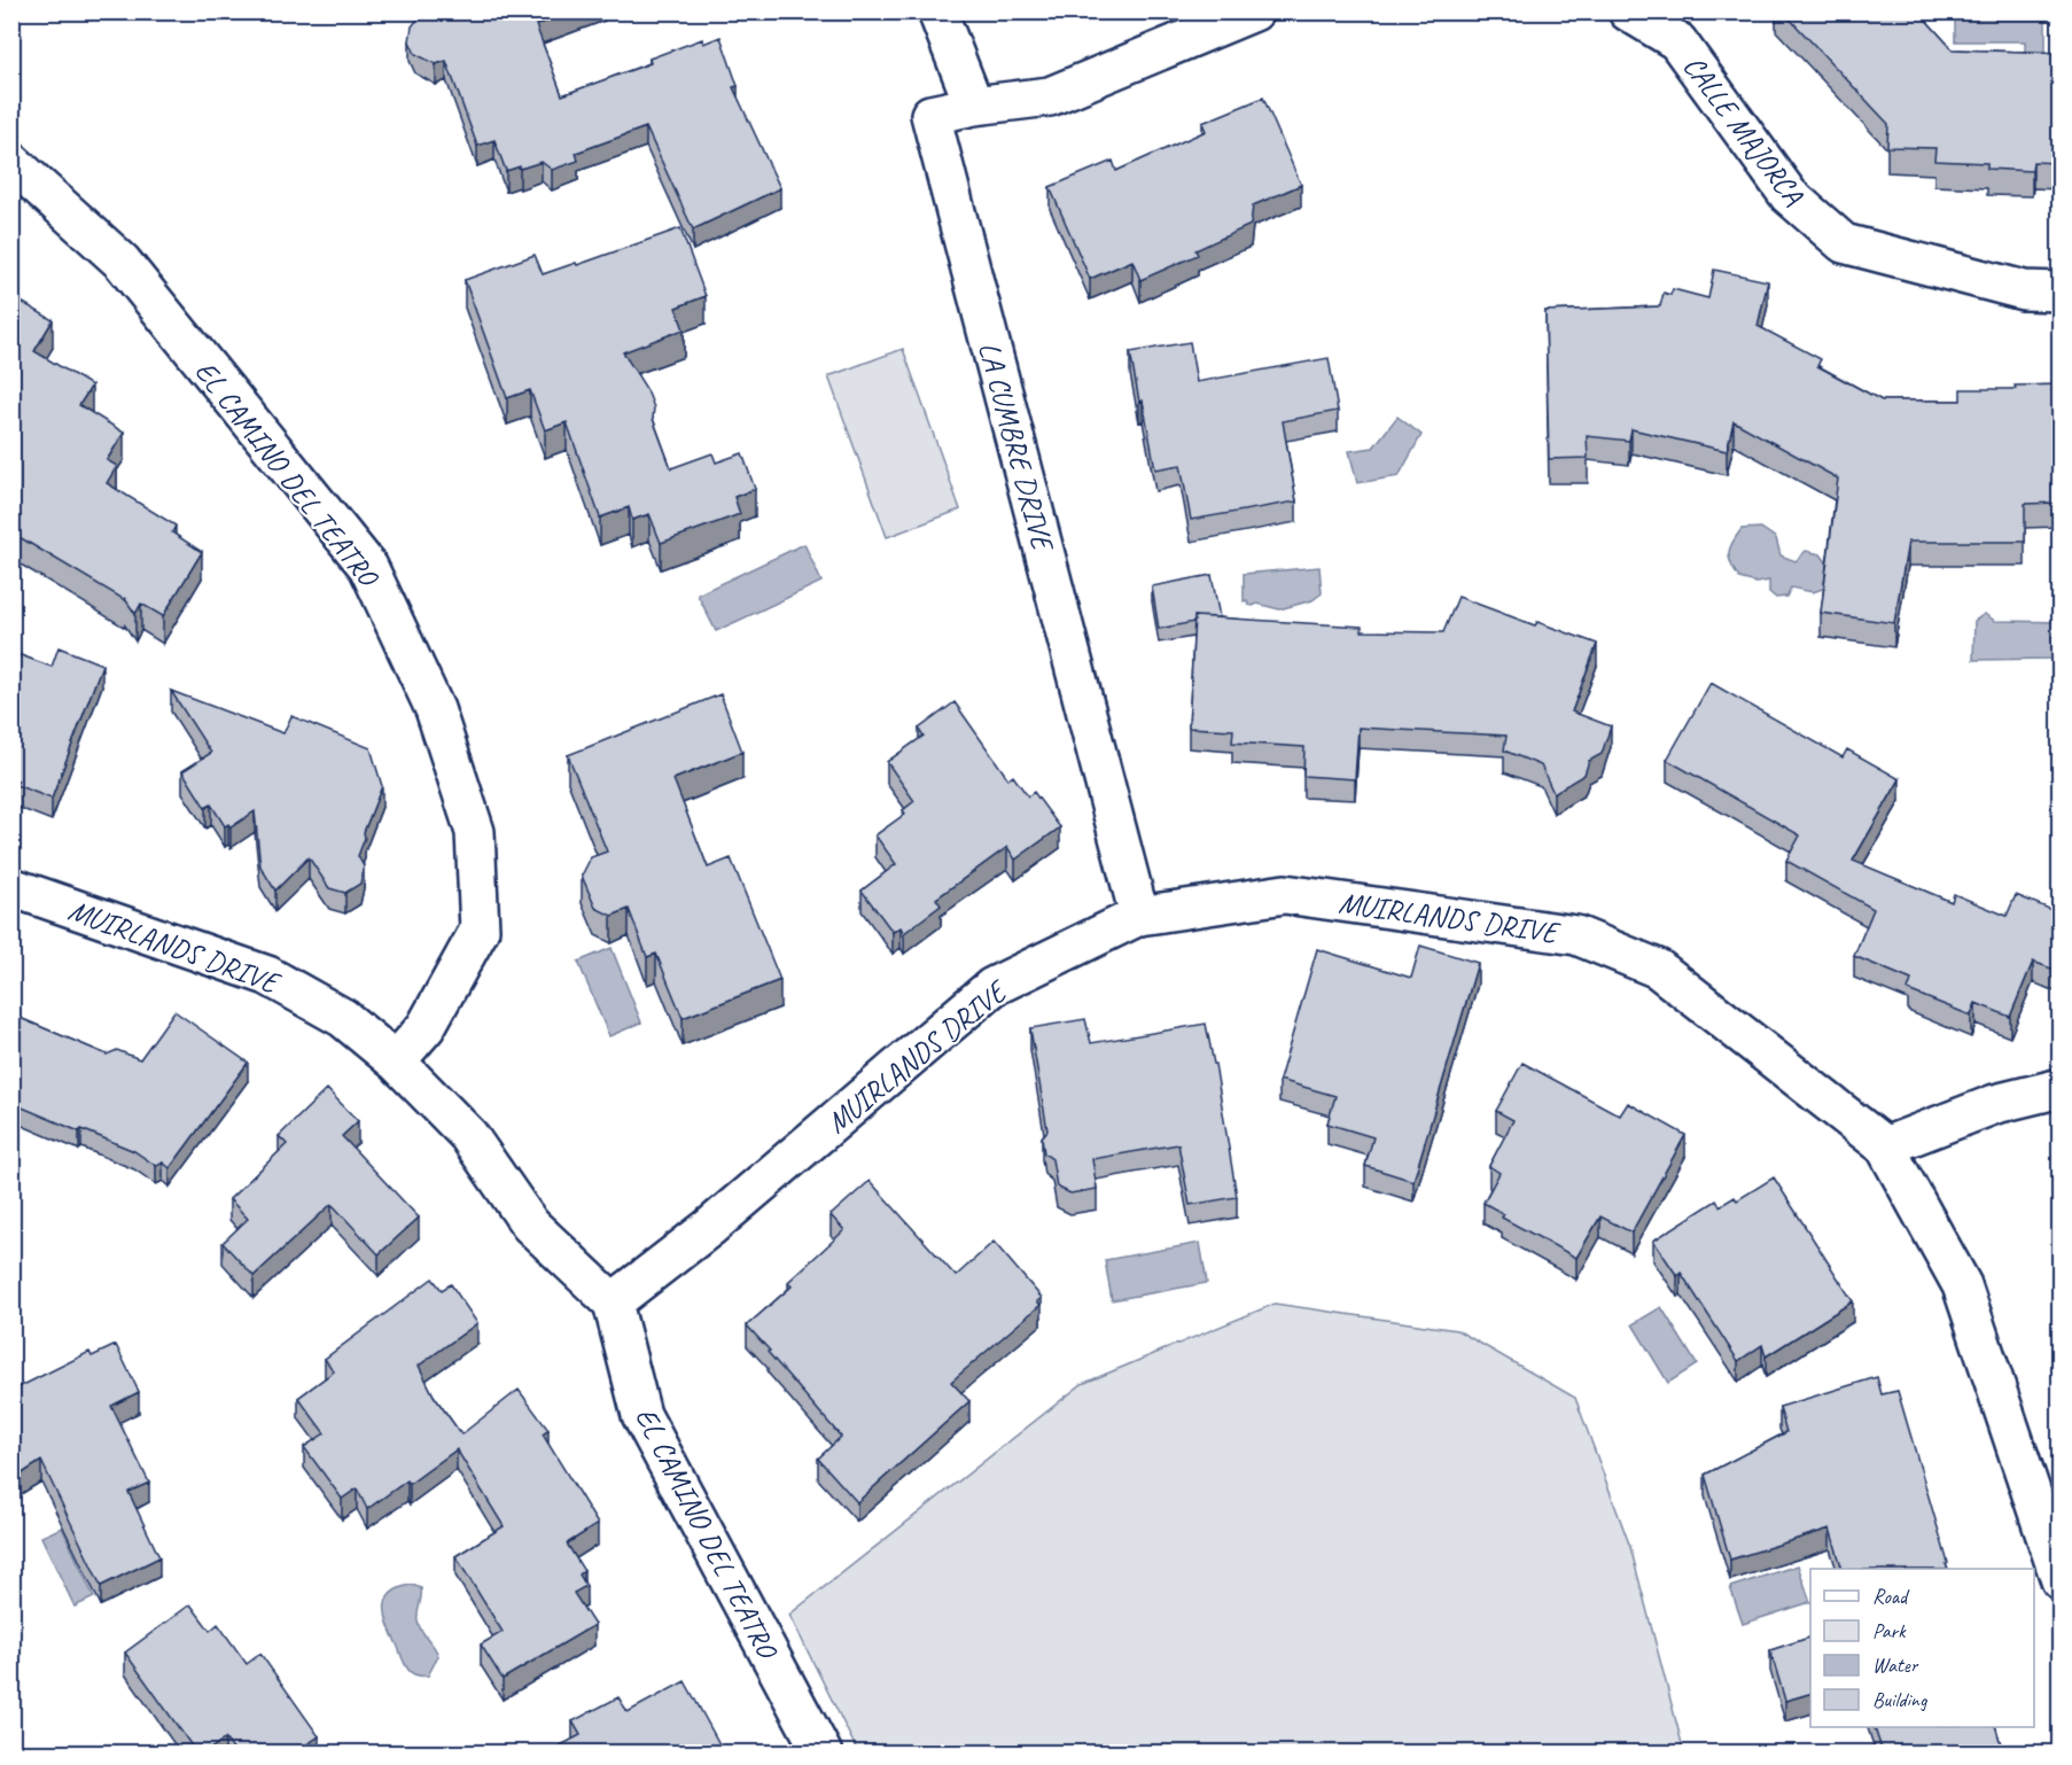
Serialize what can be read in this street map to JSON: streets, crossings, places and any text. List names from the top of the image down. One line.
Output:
{"streets":{"street":["CALLE MAJORCA","LA CUMBRE DRIVE","EL CAMINO DEL TEATRO","MUIRLANDS DRIVE"]},"crossings":[["LA CUMBRE DRIVE","MUIRLANDS DRIVE"],["EL CAMINO DEL TEATRO","MUIRLANDS DRIVE"]],"legend":["Road","Park","Water","Building"]}
